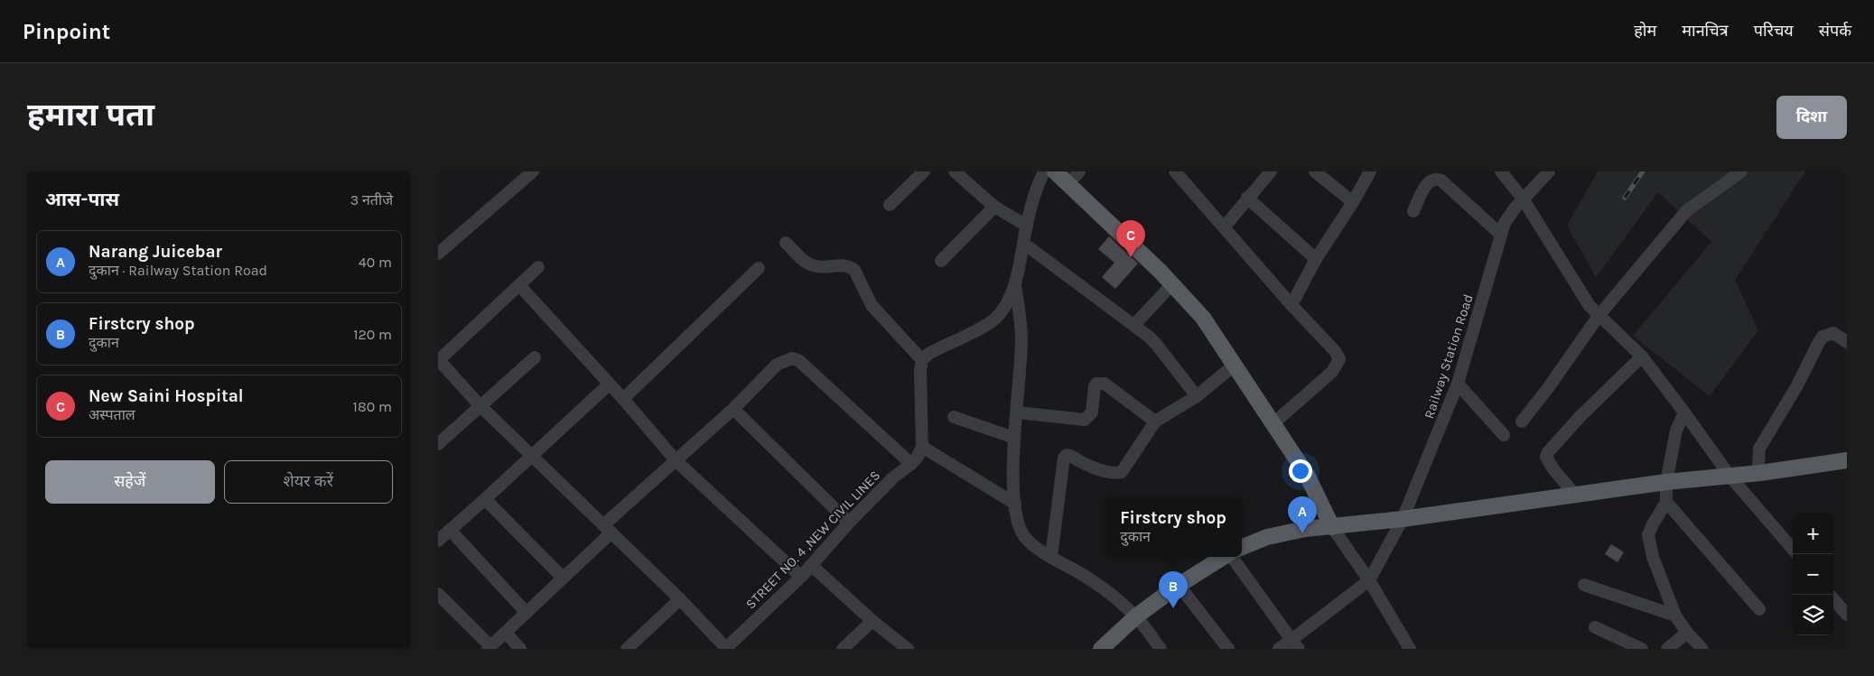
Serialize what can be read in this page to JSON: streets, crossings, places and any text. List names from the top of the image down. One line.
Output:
{"streets":{"street":["Railway Station Road","STREET NO. 4 ,NEW CIVIL LINES"]},"page":{"header":"Pinpoint","nav":["होम","मानचित्र","परिचय","संपर्क"],"buttons":["दिशा",["सहेजें","शेयर करें"]],"title":"हमारा पता","heading":["आस-पास","3 नतीजे"],"pins":["C","A","B"],"list":[{"mark":"A","name":"Narang Juicebar","note":"दुकान · Railway Station Road","value":"40 m"},{"mark":"B","name":"Firstcry shop","note":"दुकान","value":"120 m"},{"mark":"C","name":"New Saini Hospital","note":"अस्पताल","value":"180 m"}],"popup":["Firstcry shop","दुकान"],"map_buttons":["+","−"]}}
